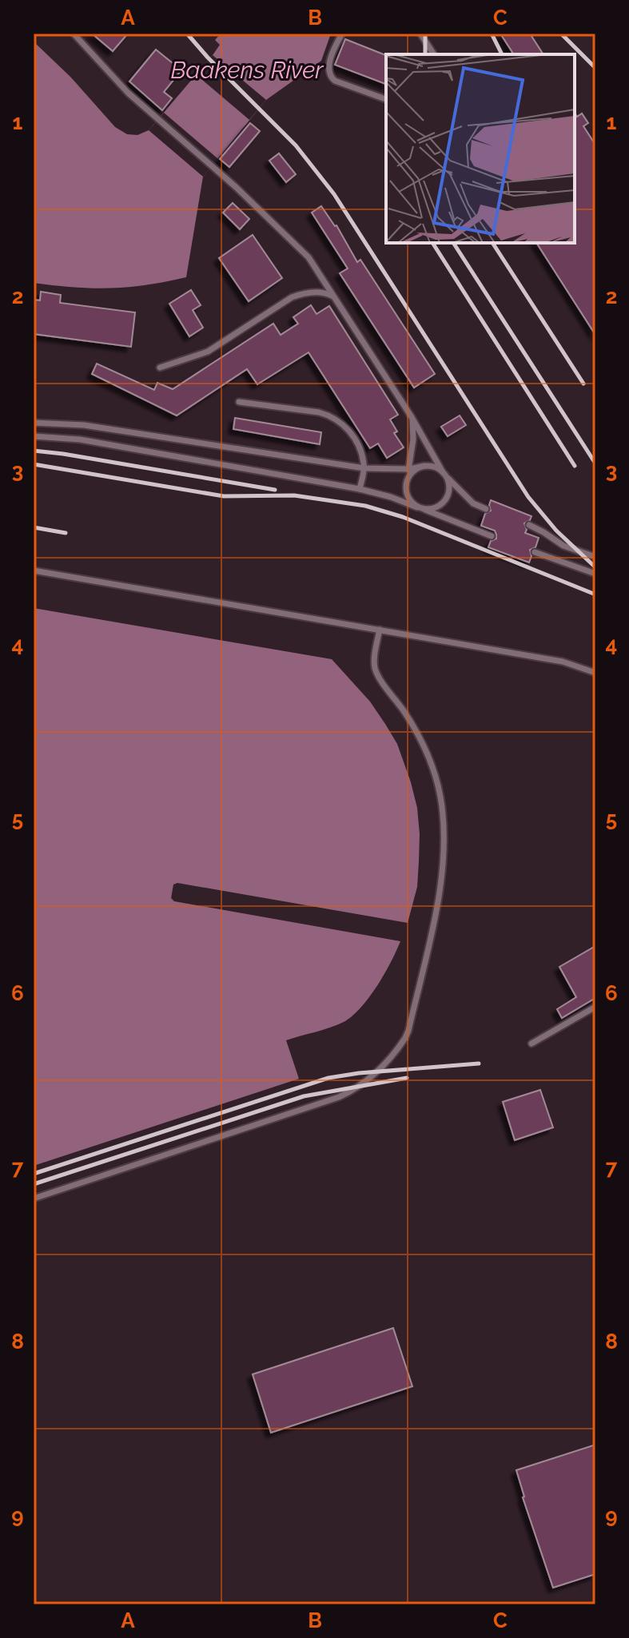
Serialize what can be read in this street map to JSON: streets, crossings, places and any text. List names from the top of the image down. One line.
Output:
{"water":["Baakens River"],"grid":{"columns":["A","B","C"],"rows":["1","2","3","4","5","6","7","8","9"]}}
